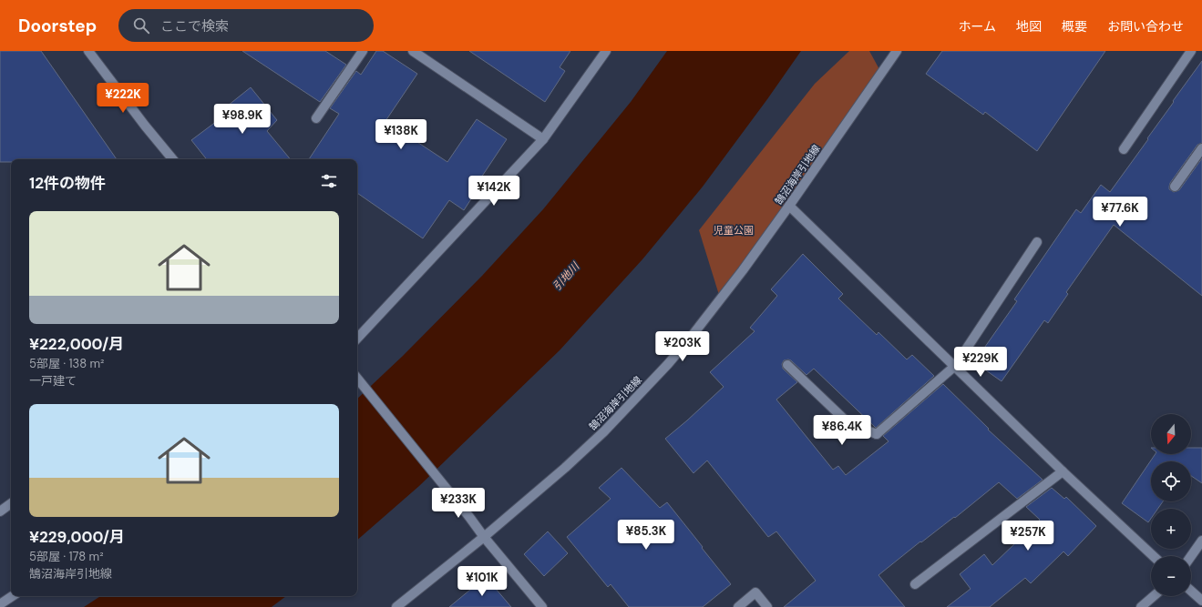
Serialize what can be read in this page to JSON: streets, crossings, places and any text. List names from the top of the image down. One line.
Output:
{"streets":{"street":["鵠沼海岸引地線"]},"water":["引地川"],"parks":["児童公園"],"north":"bottom","page":{"header":"Doorstep","search":"ここで検索","nav":["ホーム","地図","概要","お問い合わせ"],"price":["¥222K","¥98.9K","¥138K","¥142K","¥77.6K","¥203K","¥229K","¥86.4K","¥233K","¥85.3K","¥257K","¥101K"],"heading":"12件の物件","list":[{"name":"¥222,000/月","note":"5部屋 · 138 m² · 一戸建て"},{"name":"¥229,000/月","note":"5部屋 · 178 m² · 鵠沼海岸引地線"}],"map_buttons":["+","−"]}}
